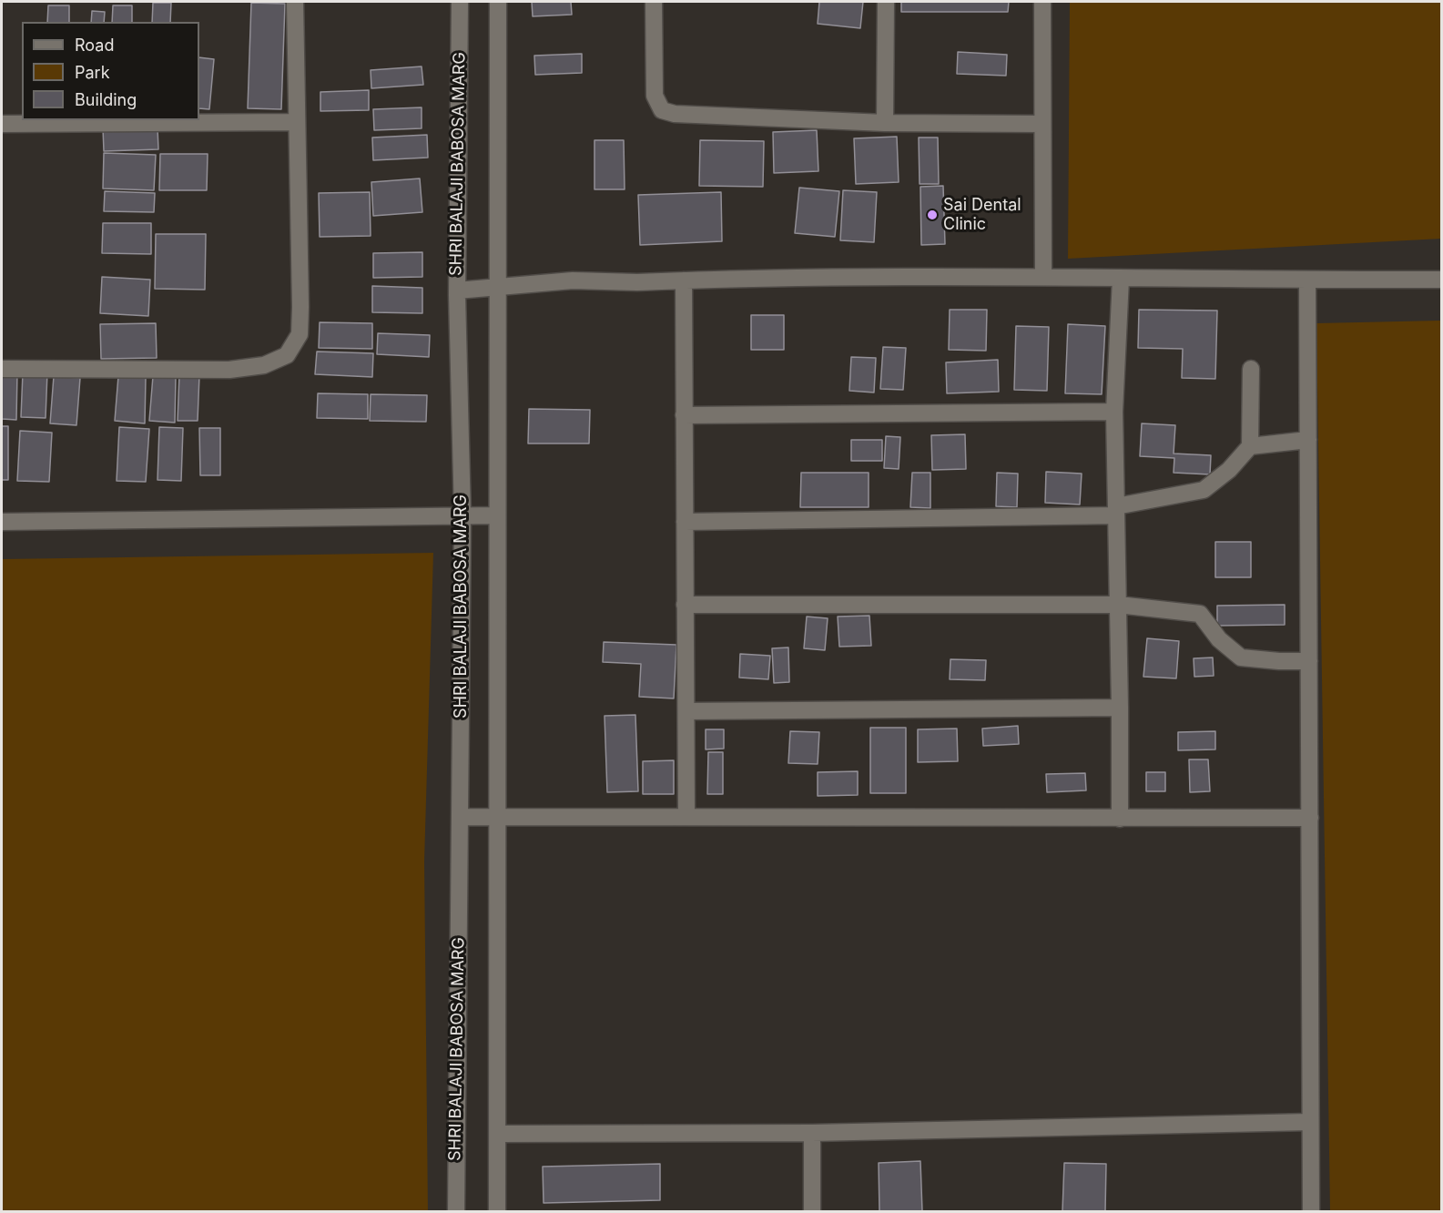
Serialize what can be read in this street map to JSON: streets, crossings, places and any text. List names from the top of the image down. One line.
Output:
{"streets":{"street":["SHRI BALAJI BABOSA MARG"]},"places":["Sai Dental Clinic"],"legend":["Road","Park","Building"]}
